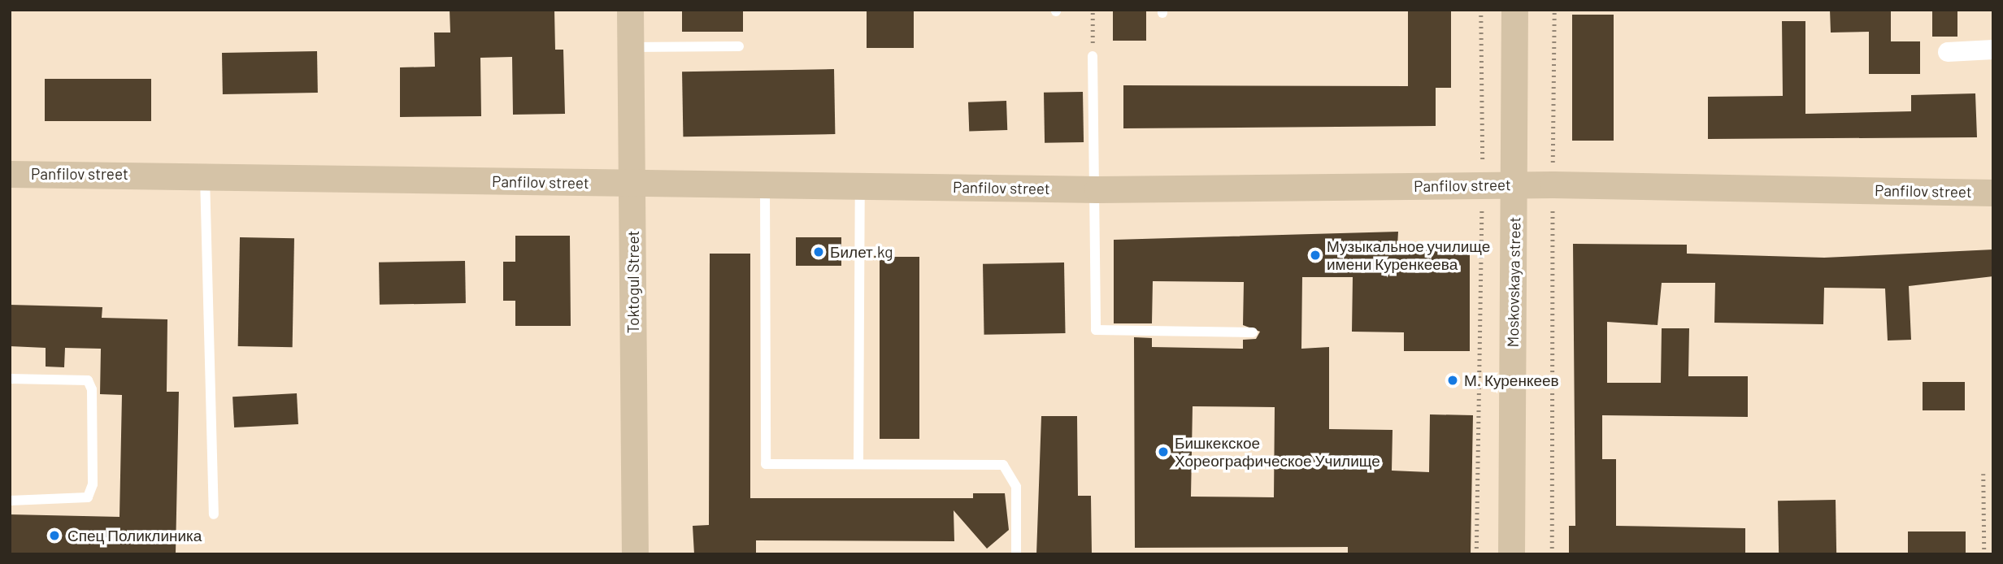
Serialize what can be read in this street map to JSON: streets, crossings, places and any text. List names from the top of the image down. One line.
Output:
{"streets":{"street":["Panfilov street","Toktogul Street","Moskovskaya street"]},"crossings":[["Panfilov street","Toktogul Street"],["Panfilov street","Moskovskaya street"]],"places":["Билет.kg","Музыкальное училище имени Куренкеева","М. Куренкеев","Бишкекское Хореографическое Училище","Спец Поликлиника"]}
